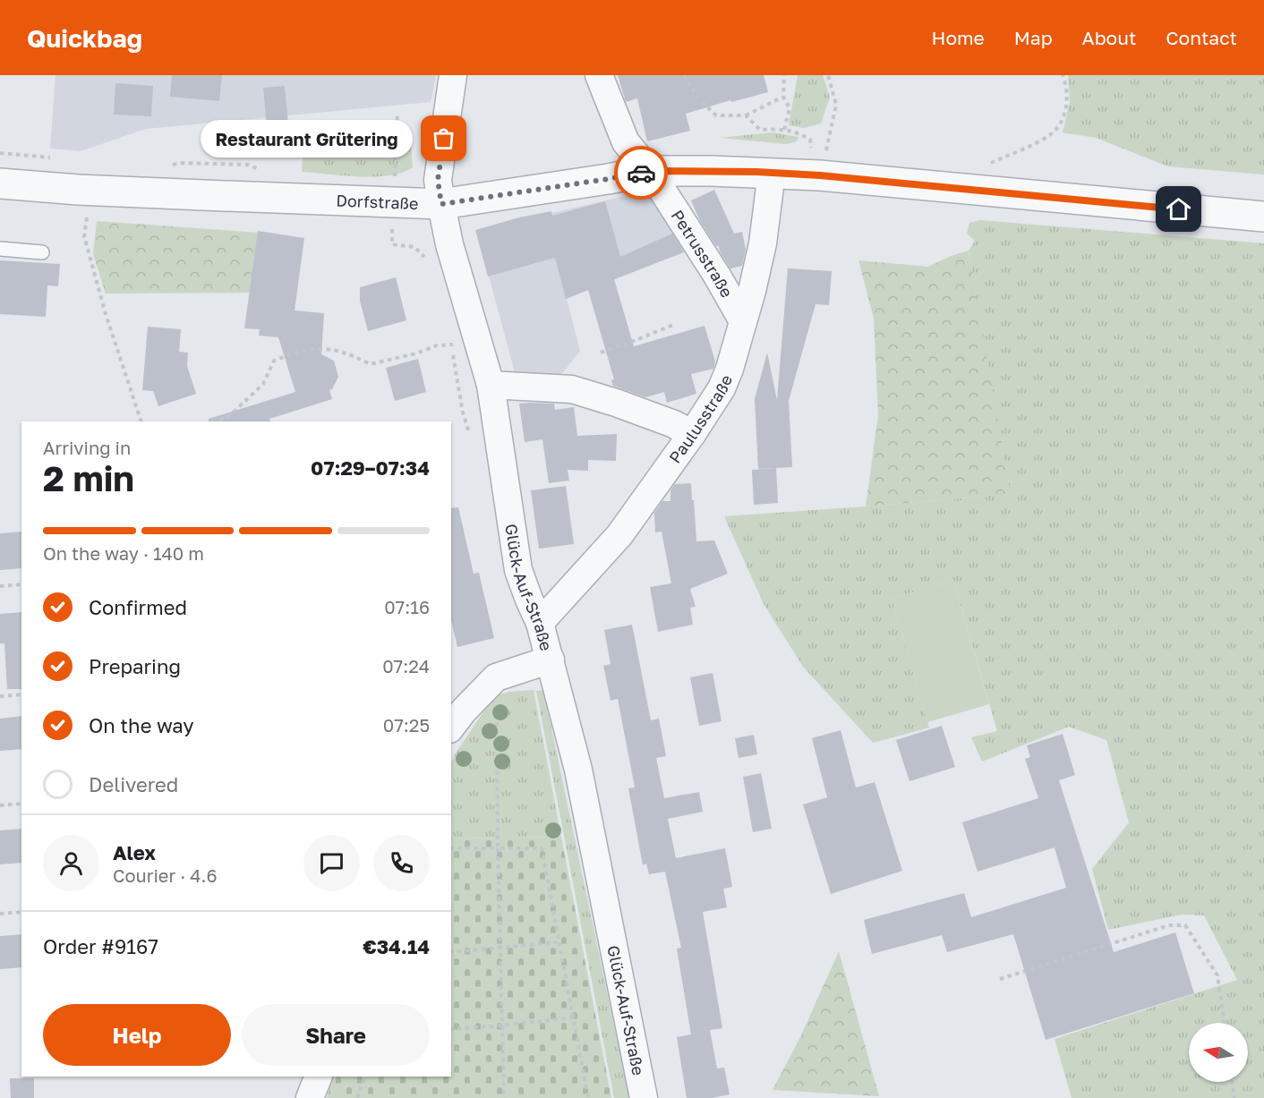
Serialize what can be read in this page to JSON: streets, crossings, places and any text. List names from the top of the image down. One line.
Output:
{"streets":{"street":["Dorfstraße","Petrusstraße","Paulusstraße","Glück-Auf-Straße"]},"crossings":[["Dorfstraße","Petrusstraße"],["Dorfstraße","Paulusstraße"],["Dorfstraße","Glück-Auf-Straße"],["Petrusstraße","Paulusstraße"],["Paulusstraße","Glück-Auf-Straße"]],"places":["Restaurant Grütering"],"north":"left","page":{"header":"Quickbag","nav":["Home","Map","About","Contact"],"bubble":"Restaurant Grütering","heading":["2 min","Arriving in","07:29–07:34"],"panel":["Alex","Courier · 4.6","Order #9167","€34.14"],"bar":"On the way · 140 m","list":[["Confirmed","07:16"],["Preparing","07:24"],["On the way","07:25"],"Delivered"],"buttons":["Help","Share"]}}
